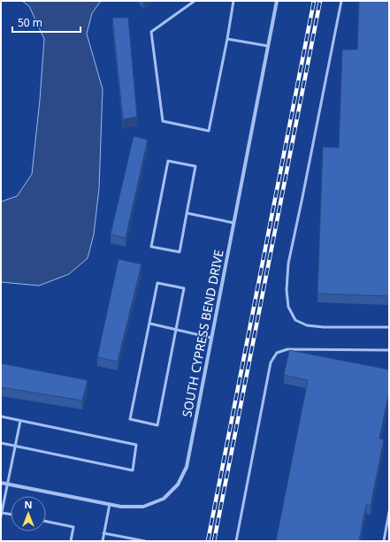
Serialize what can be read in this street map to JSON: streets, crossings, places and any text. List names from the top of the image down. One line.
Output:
{"streets":{"street":["SOUTH CYPRESS BEND DRIVE"]},"scale_bar":"50 m","north":"top"}
